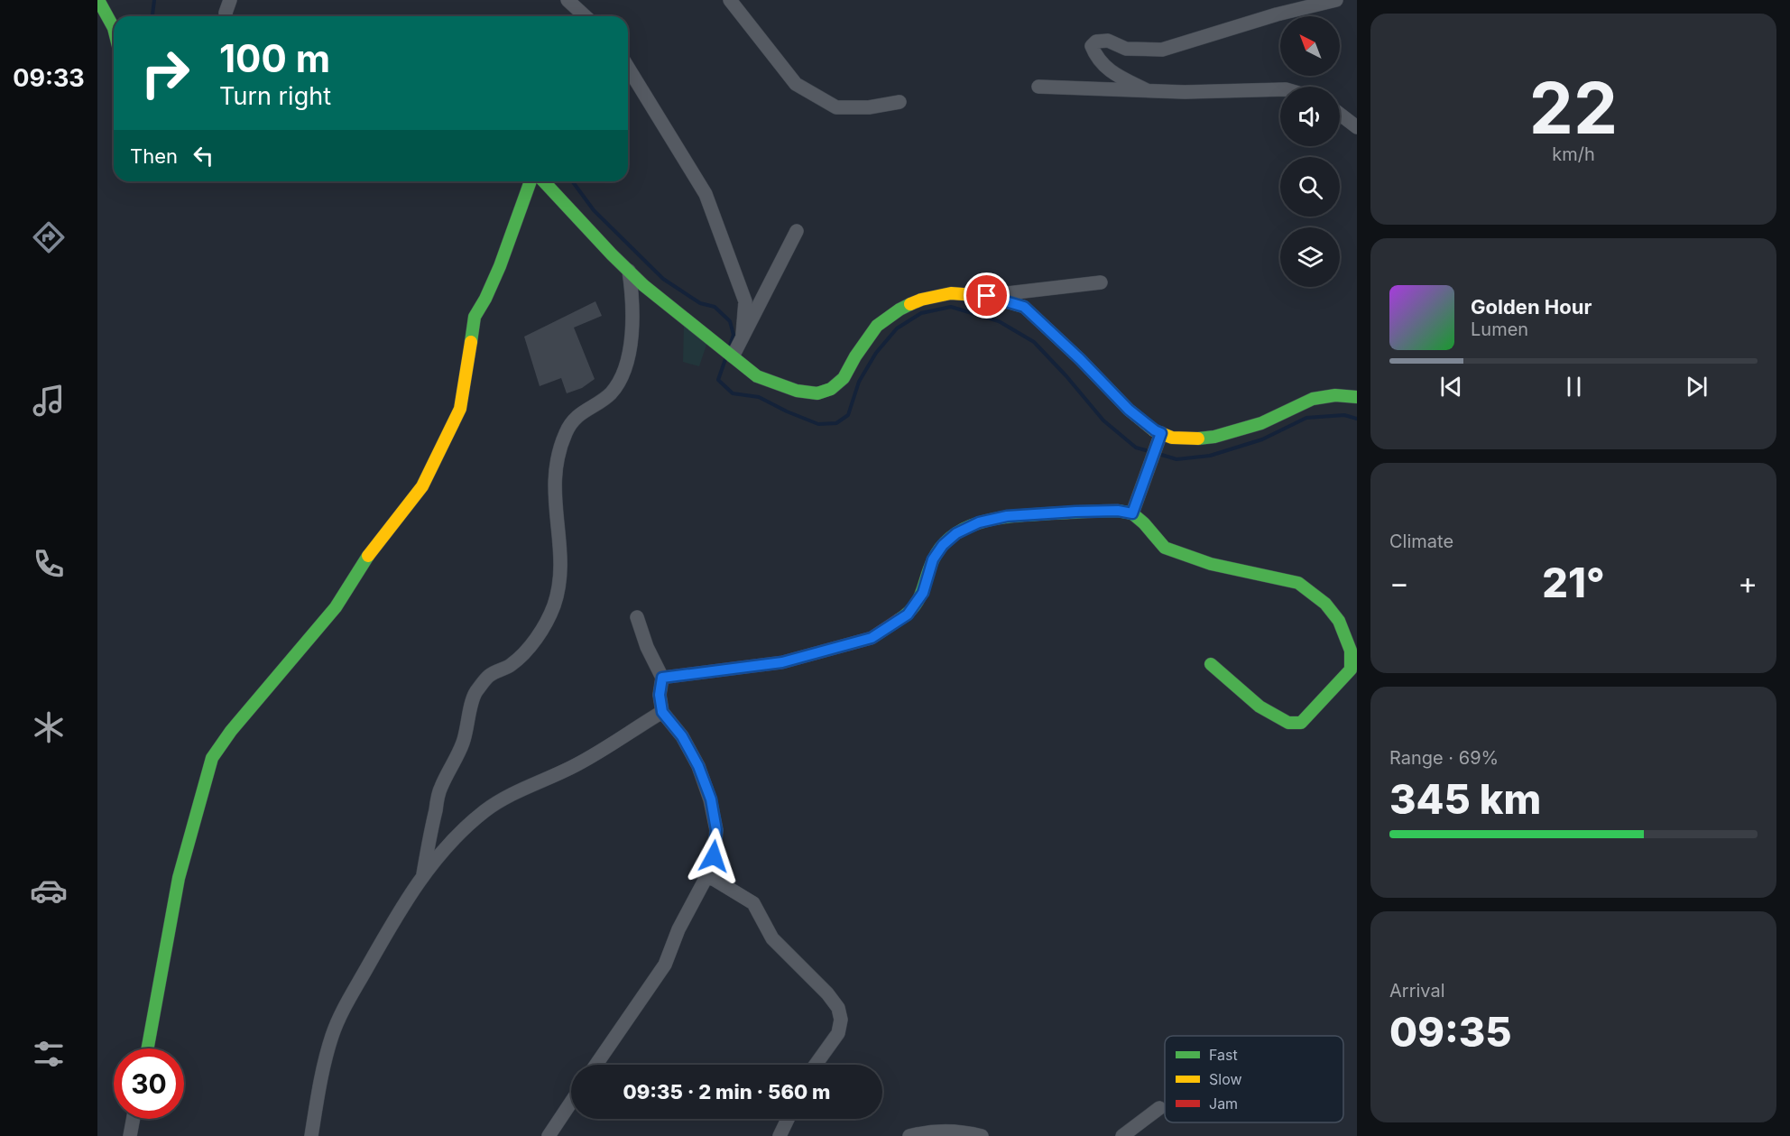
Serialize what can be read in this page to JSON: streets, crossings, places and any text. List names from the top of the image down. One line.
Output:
{"legend":["Fast","Slow","Jam"],"north":"top left","page":{"tabs":"09:33","tile":[["22","km/h"],"Climate",["Range · 69%","345 km"],["Arrival","09:35"]],"turn":["100 m","Turn right"],"then":"Then","song":["Golden Hour","Lumen"],"heat":["−","21°","+"],"limit":"30","trip":"09:35 · 2 min · 560 m"}}
